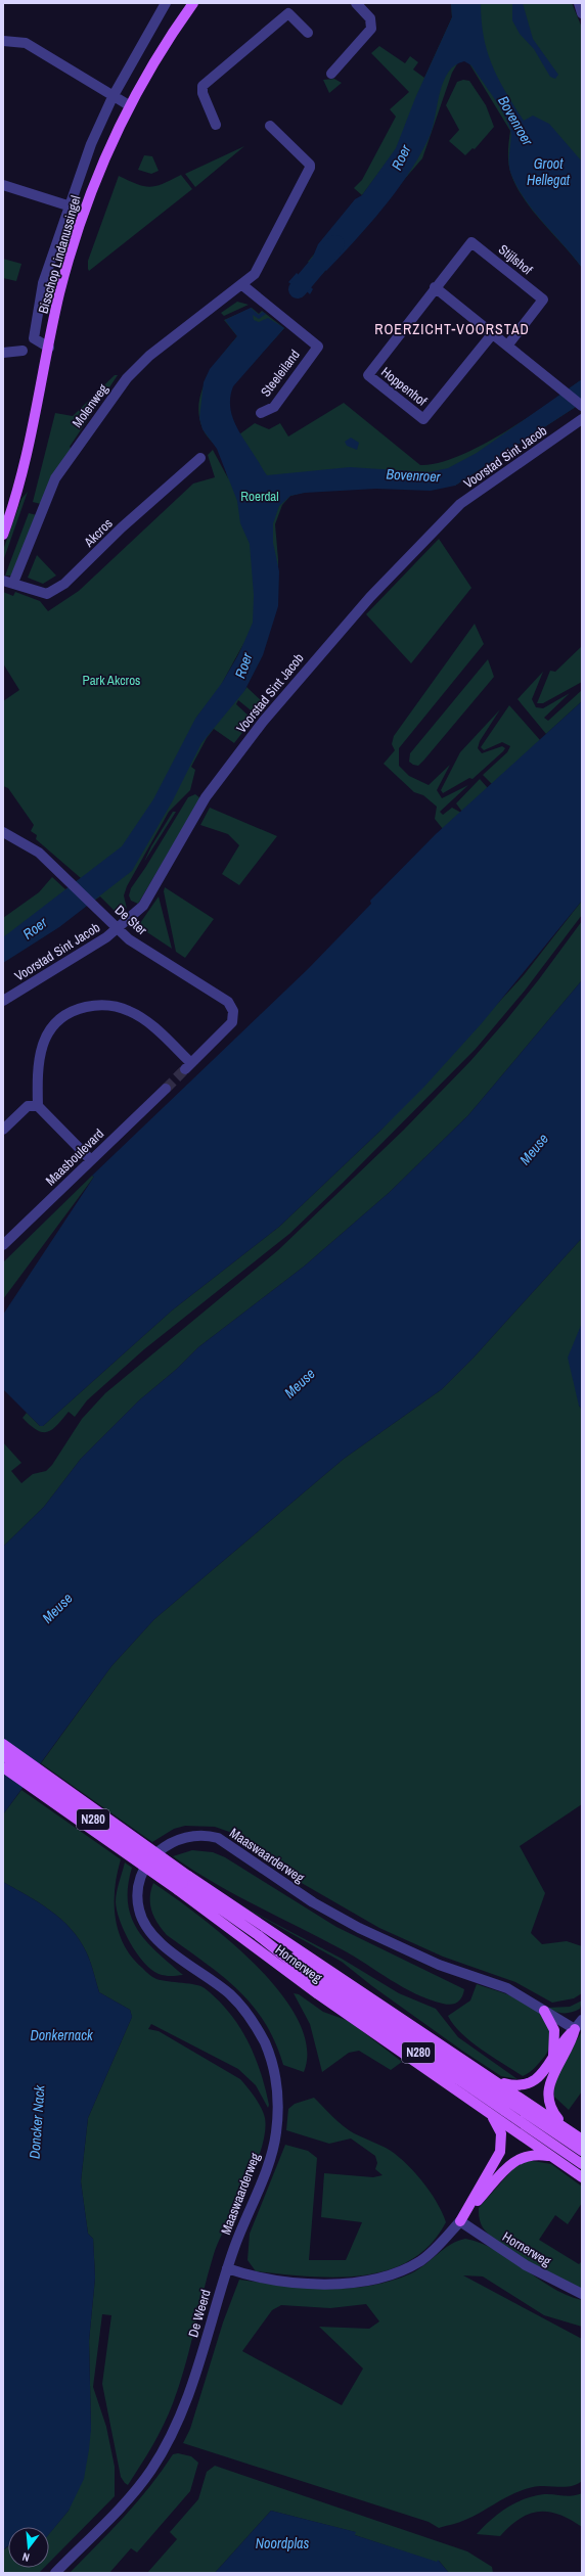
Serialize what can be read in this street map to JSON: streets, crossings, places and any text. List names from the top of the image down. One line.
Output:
{"streets":{"main road":["Bisschop Lindanussingel","N280","Hornerweg"],"street":["Stijlshof","Steeleiland","Hoppenhof","Molenweg","Voorstad Sint Jacob","Akcros","De Ster","Maasboulevard","Maaswaarderweg","De Weerd"]},"crossings":[["Stijlshof","Hoppenhof"],["Steeleiland","Molenweg"],["Molenweg","Akcros"],["Voorstad Sint Jacob","De Ster"],["Maaswaarderweg","De Weerd"]],"districts":["ROERZICHT-VOORSTAD"],"water":["Bovenroer","Roer","Groot Hellegat","Meuse","Donkernack","Doncker Nack","Noordplas"],"parks":["Roerdal","Park Akcros"],"north":"bottom"}
